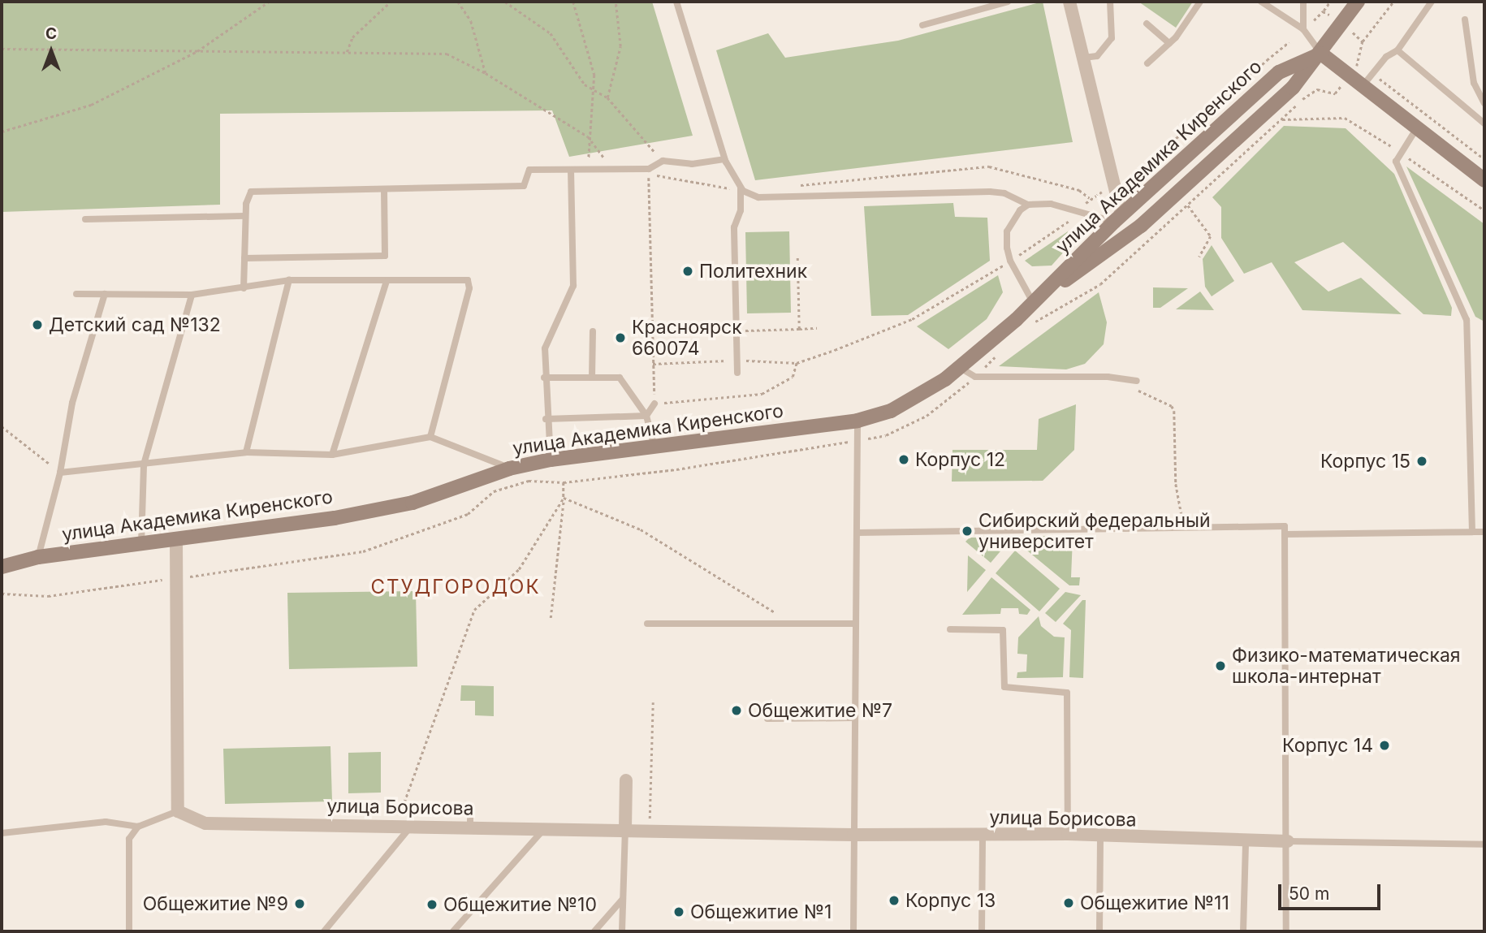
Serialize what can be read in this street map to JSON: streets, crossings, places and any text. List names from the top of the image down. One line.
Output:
{"streets":{"main road":["улица Академика Киренского"],"street":["улица Борисова"]},"districts":["СТУДГОРОДОК"],"places":["Политехник","Детский сад №132","Красноярск 660074","Корпус 12","Корпус 15","Сибирский федеральный университет","Физико-математическая школа-интернат","Общежитие №7","Корпус 14","Корпус 13","Общежитие №11","Общежитие №9","Общежитие №10","Общежитие №1"],"scale_bar":"50 m","north":"top"}
